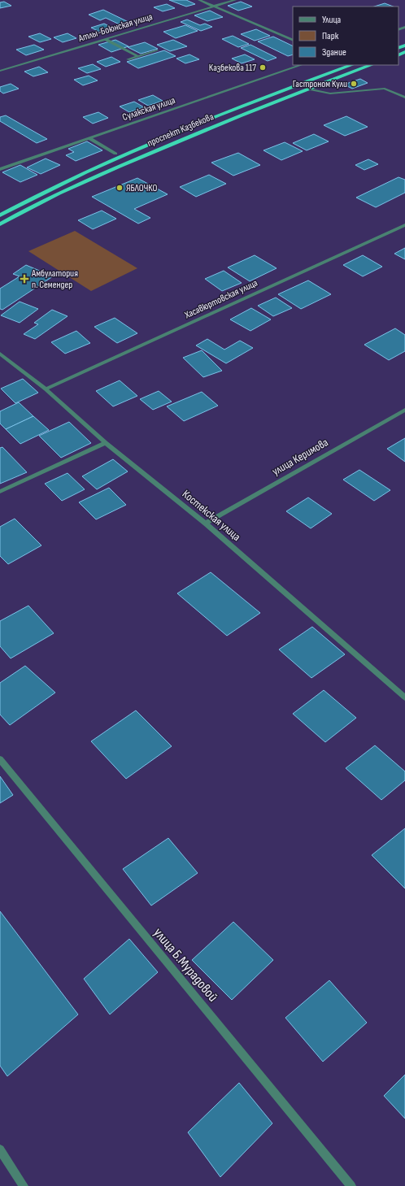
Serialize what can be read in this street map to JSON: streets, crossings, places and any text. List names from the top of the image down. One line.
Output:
{"streets":{"highway":["проспект Казбекова"],"street":["Атлы-Боюнская улица","Сулакская улица","Хасавюртовская улица","улица Керимова","Костекская улица","улица Б.Мурадовой"]},"crossings":[["Хасавюртовская улица","Костекская улица"],["улица Керимова","Костекская улица"]],"places":{"other":["Казбекова 117","Гастроном Кули","ЯБЛОЧКО"],"health":["Амбулатория п. Семендер"]},"legend":["Улица","Парк","Здание"]}
